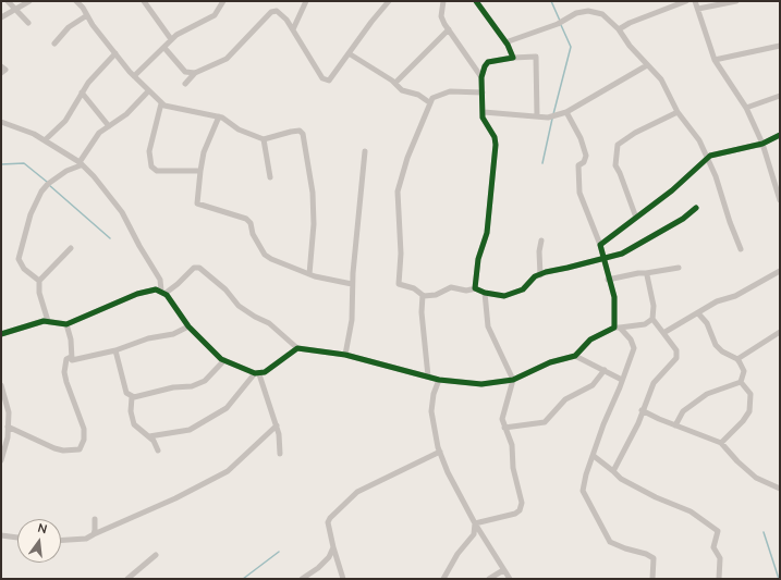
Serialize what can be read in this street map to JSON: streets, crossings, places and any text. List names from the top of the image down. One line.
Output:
{"north":"top"}
